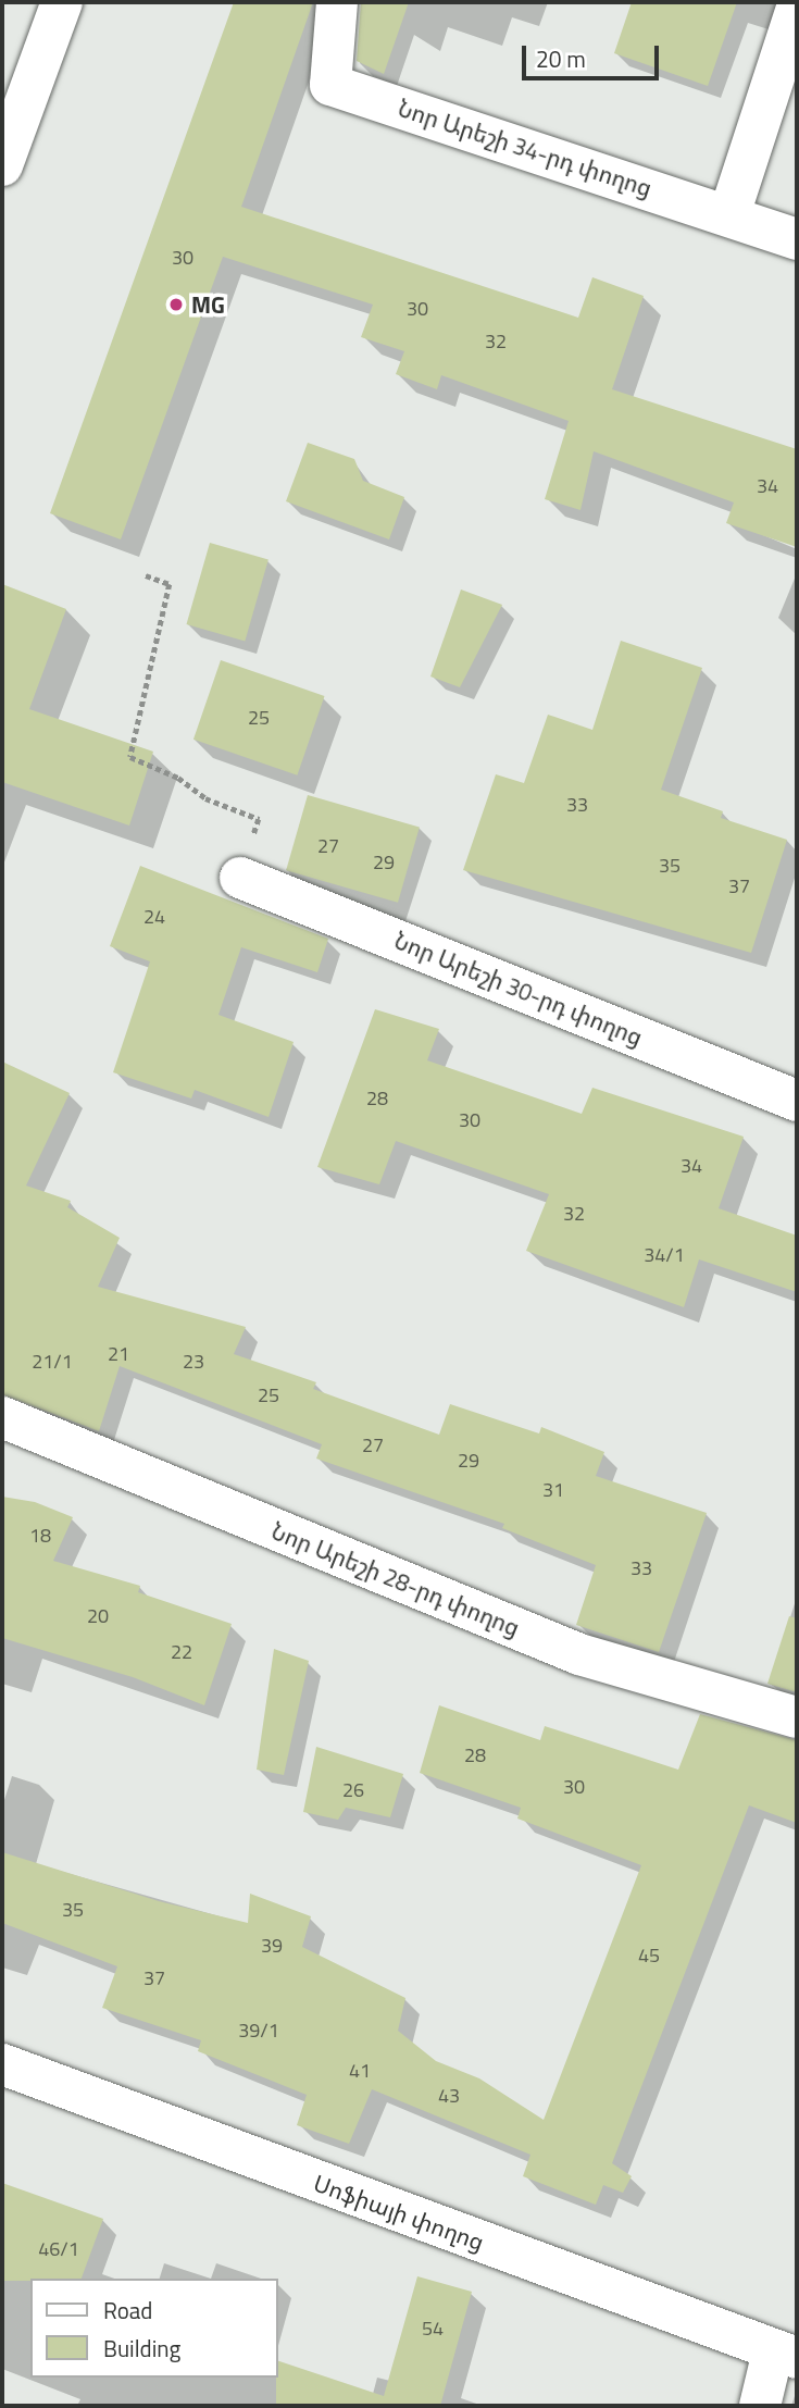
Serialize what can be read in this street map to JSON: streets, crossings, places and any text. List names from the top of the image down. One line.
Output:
{"streets":{"street":["Նոր Արեշի 34-րդ փողոց","Նոր Արեշի 30-րդ փողոց","Նոր Արեշի 28-րդ փողոց","Սոֆիայի փողոց"]},"places":["MG"],"house_numbers":["30","30","32","34","25","33","27","29","35","37","24","28","30","34","32","34/1","21","21/1","23","25","27","29","31","18","33","20","22","28","30","26","35","39","45","37","39/1","41","43","46/1","54"],"legend":["Road","Building"],"scale_bar":"20 m"}
